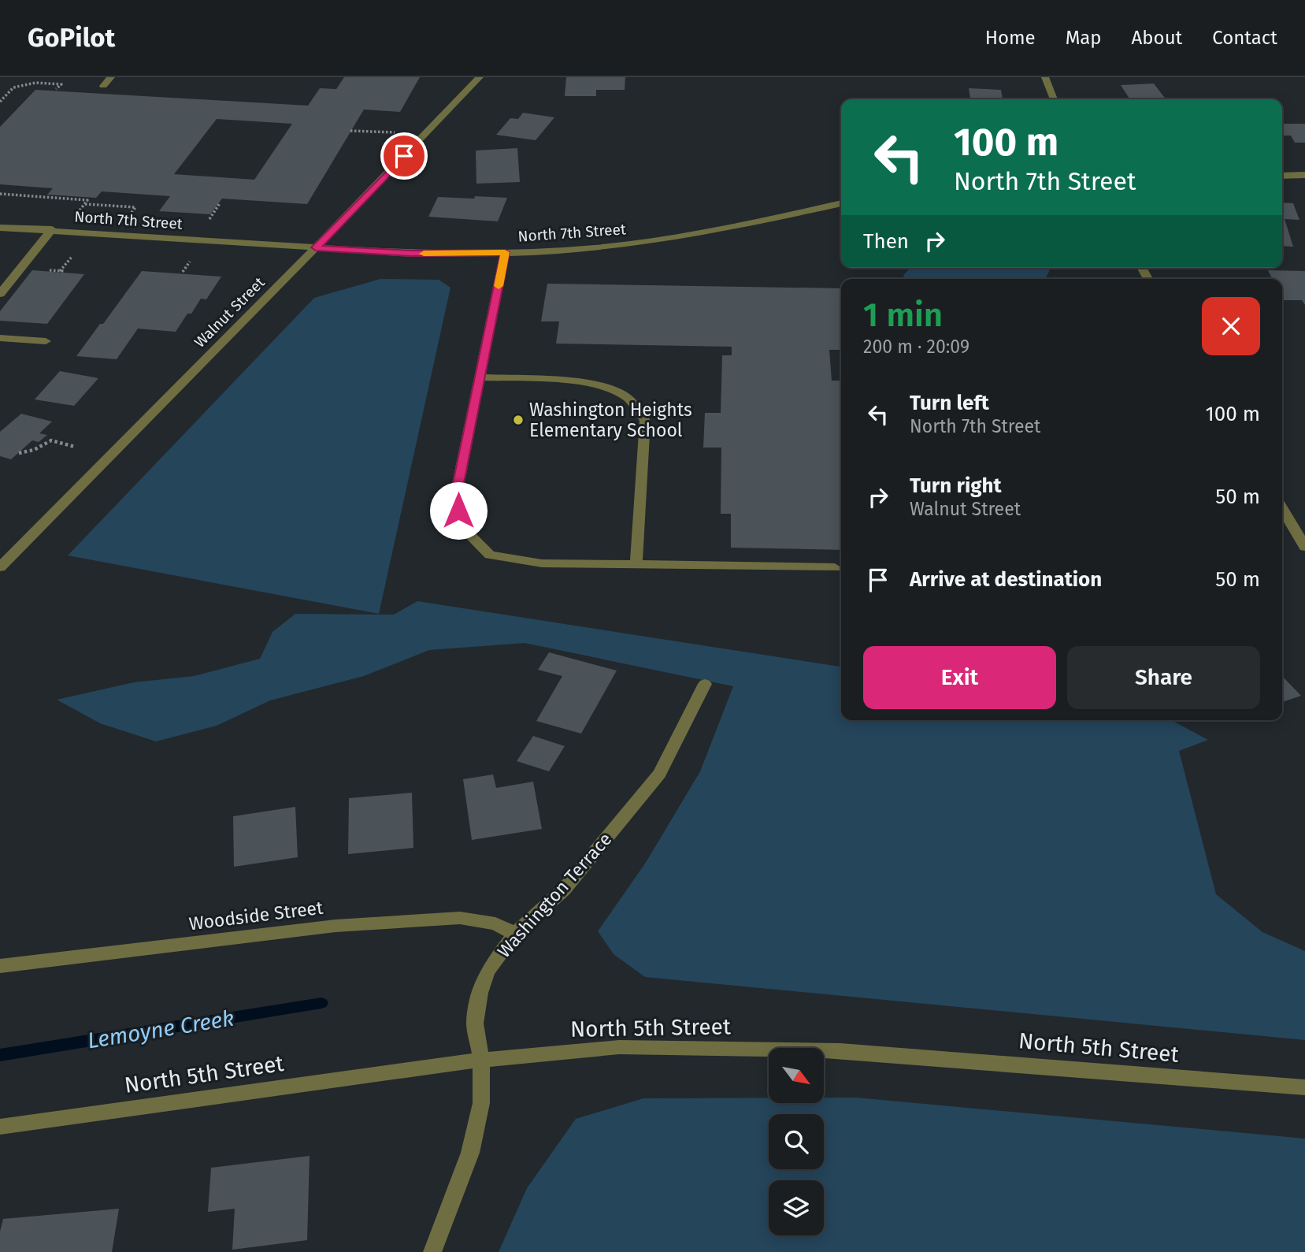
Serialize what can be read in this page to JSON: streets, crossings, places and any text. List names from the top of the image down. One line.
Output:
{"streets":{"street":["North 7th Street","Walnut Street","Washington Terrace","Woodside Street","North 5th Street"]},"crossings":[["North 7th Street","Walnut Street"],["Washington Terrace","Woodside Street"],["Washington Terrace","North 5th Street"]],"water":["Lemoyne Creek"],"places":["Washington Heights Elementary School"],"north":"bottom right","page":{"header":"GoPilot","nav":["Home","Map","About","Contact"],"turn":["100 m","North 7th Street"],"then":"Then","heading":["1 min","200 m · 20:09"],"list":[{"name":"Turn left","note":"North 7th Street","value":"100 m"},{"name":"Turn right","note":"Walnut Street","value":"50 m"},{"name":"Arrive at destination","value":"50 m"}],"buttons":["Exit","Share"]}}
